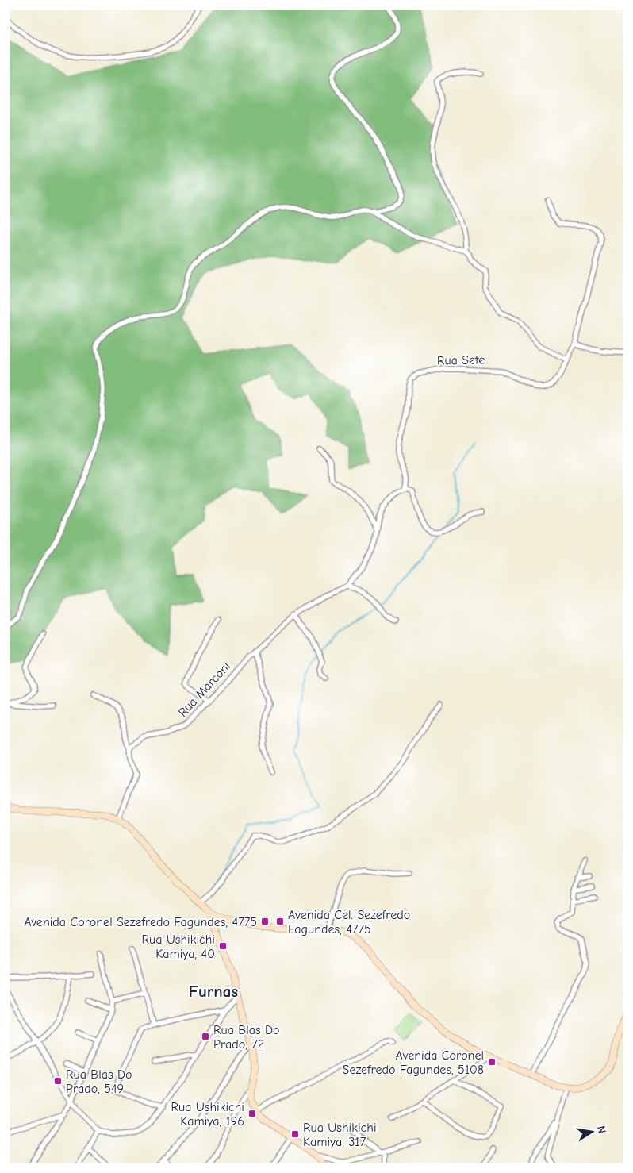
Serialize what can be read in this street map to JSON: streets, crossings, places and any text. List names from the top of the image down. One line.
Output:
{"streets":{"street":["Rua Sete","Rua Marconi"]},"districts":["Furnas"],"places":{"transit":["Avenida Coronel Sezefredo Fagundes, 4775","Avenida Cel. Sezefredo Fagundes, 4775","Rua Ushikichi Kamiya, 40","Rua Blas Do Prado, 72","Avenida Coronel Sezefredo Fagundes, 5108","Rua Blas Do Prado, 549","Rua Ushikichi Kamiya, 196","Rua Ushikichi Kamiya, 317"]},"north":"right"}
